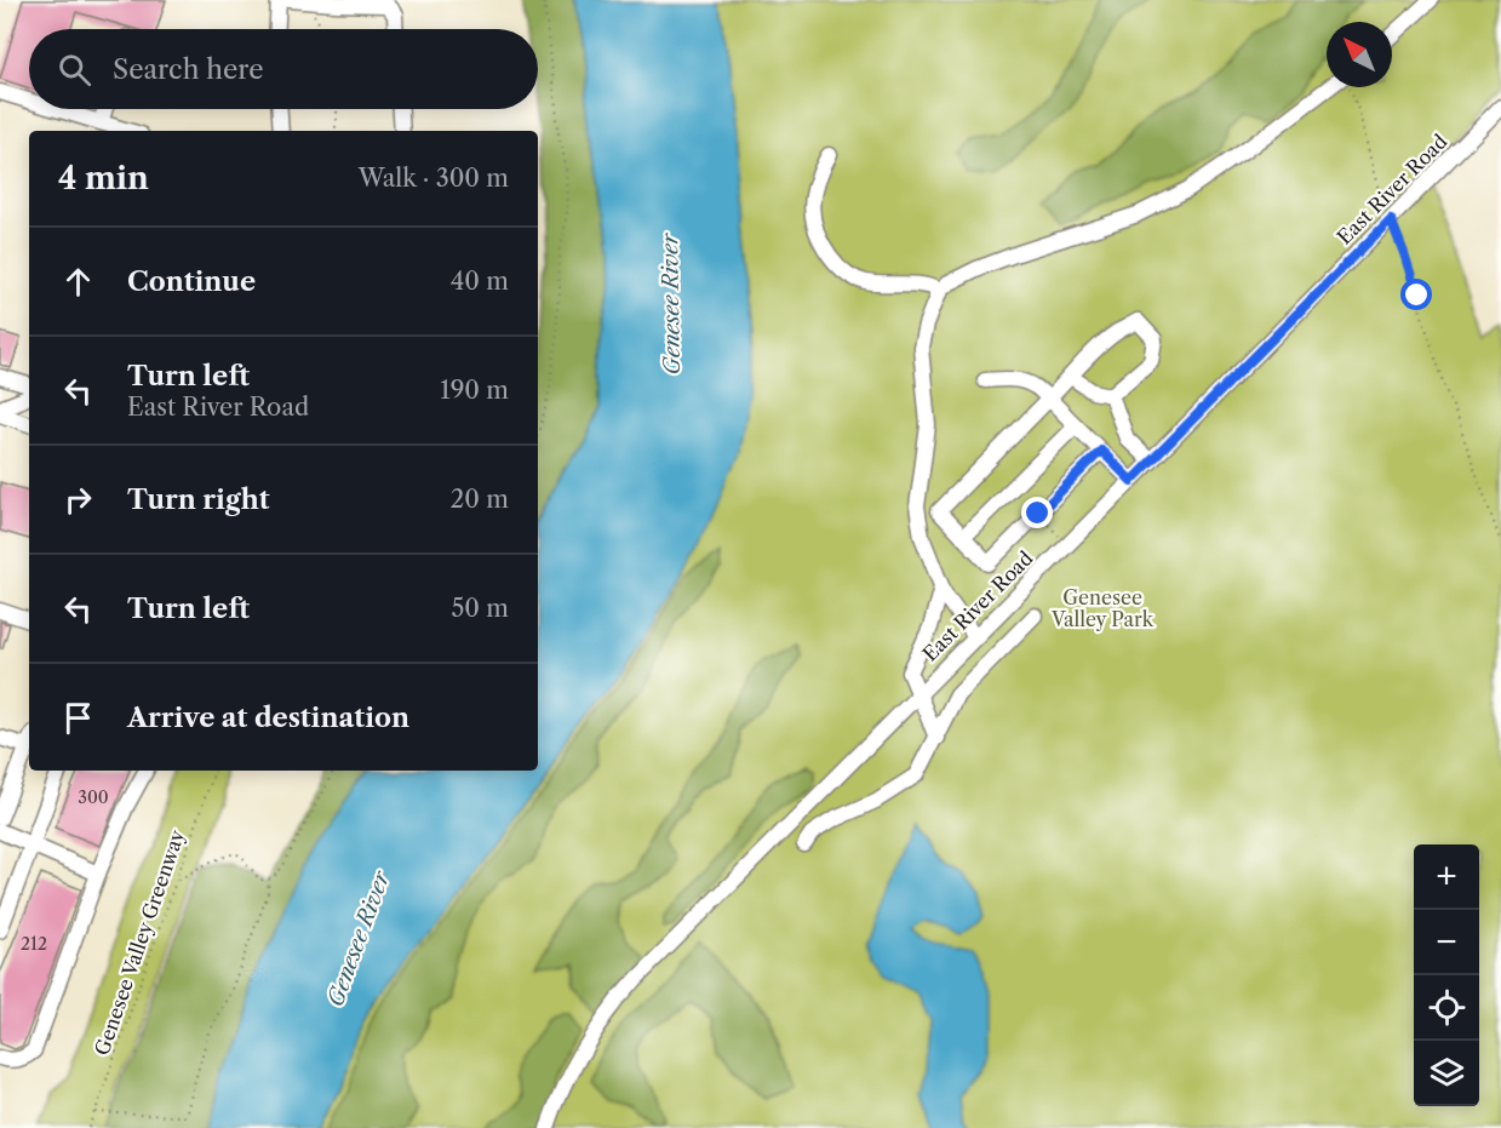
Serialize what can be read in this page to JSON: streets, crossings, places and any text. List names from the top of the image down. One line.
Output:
{"streets":{"street":["East River Road"],"path":["Genesee Valley Greenway"]},"water":["Genesee River"],"parks":["Genesee Valley Park"],"house_numbers":["300","212"],"north":"top left","page":{"search":"Search here","heading":["4 min","Walk · 300 m"],"list":[["Continue","40 m"],["Turn left","East River Road","190 m"],["Turn right","20 m"],["Turn left","50 m"],"Arrive at destination"],"map_buttons":["+","−"]}}
